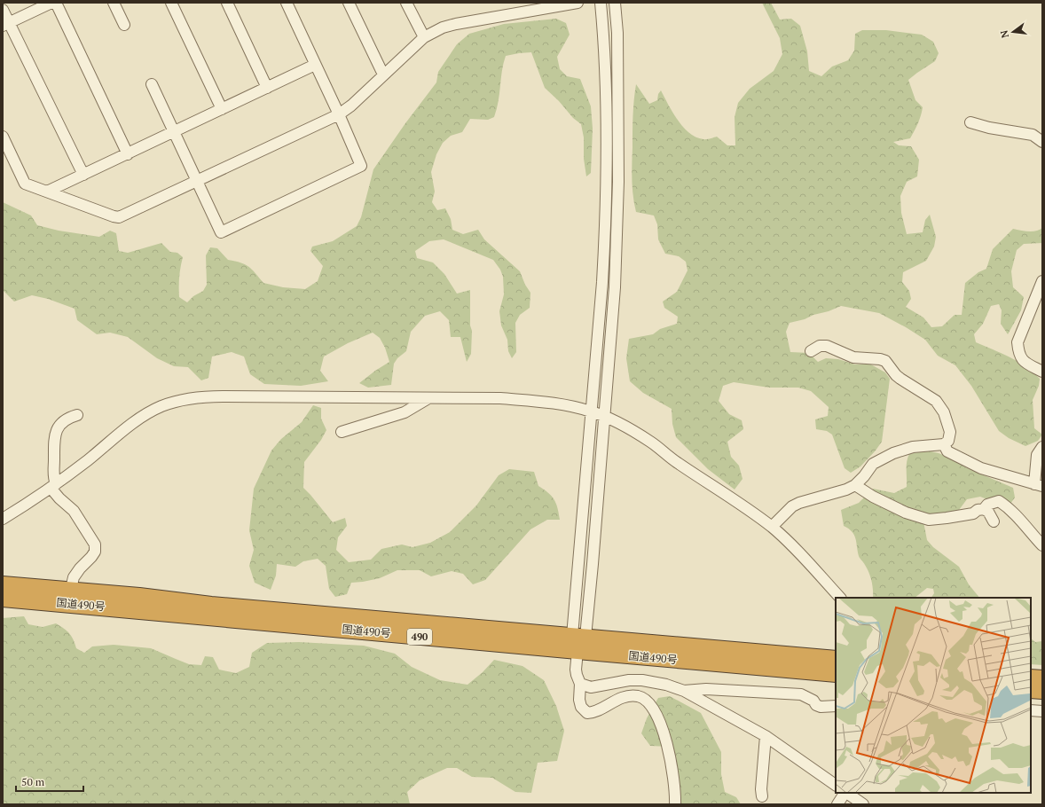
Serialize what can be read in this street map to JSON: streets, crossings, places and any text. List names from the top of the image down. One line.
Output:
{"streets":{"highway":["国道490号","490"]},"scale_bar":"50 m","north":"left"}
